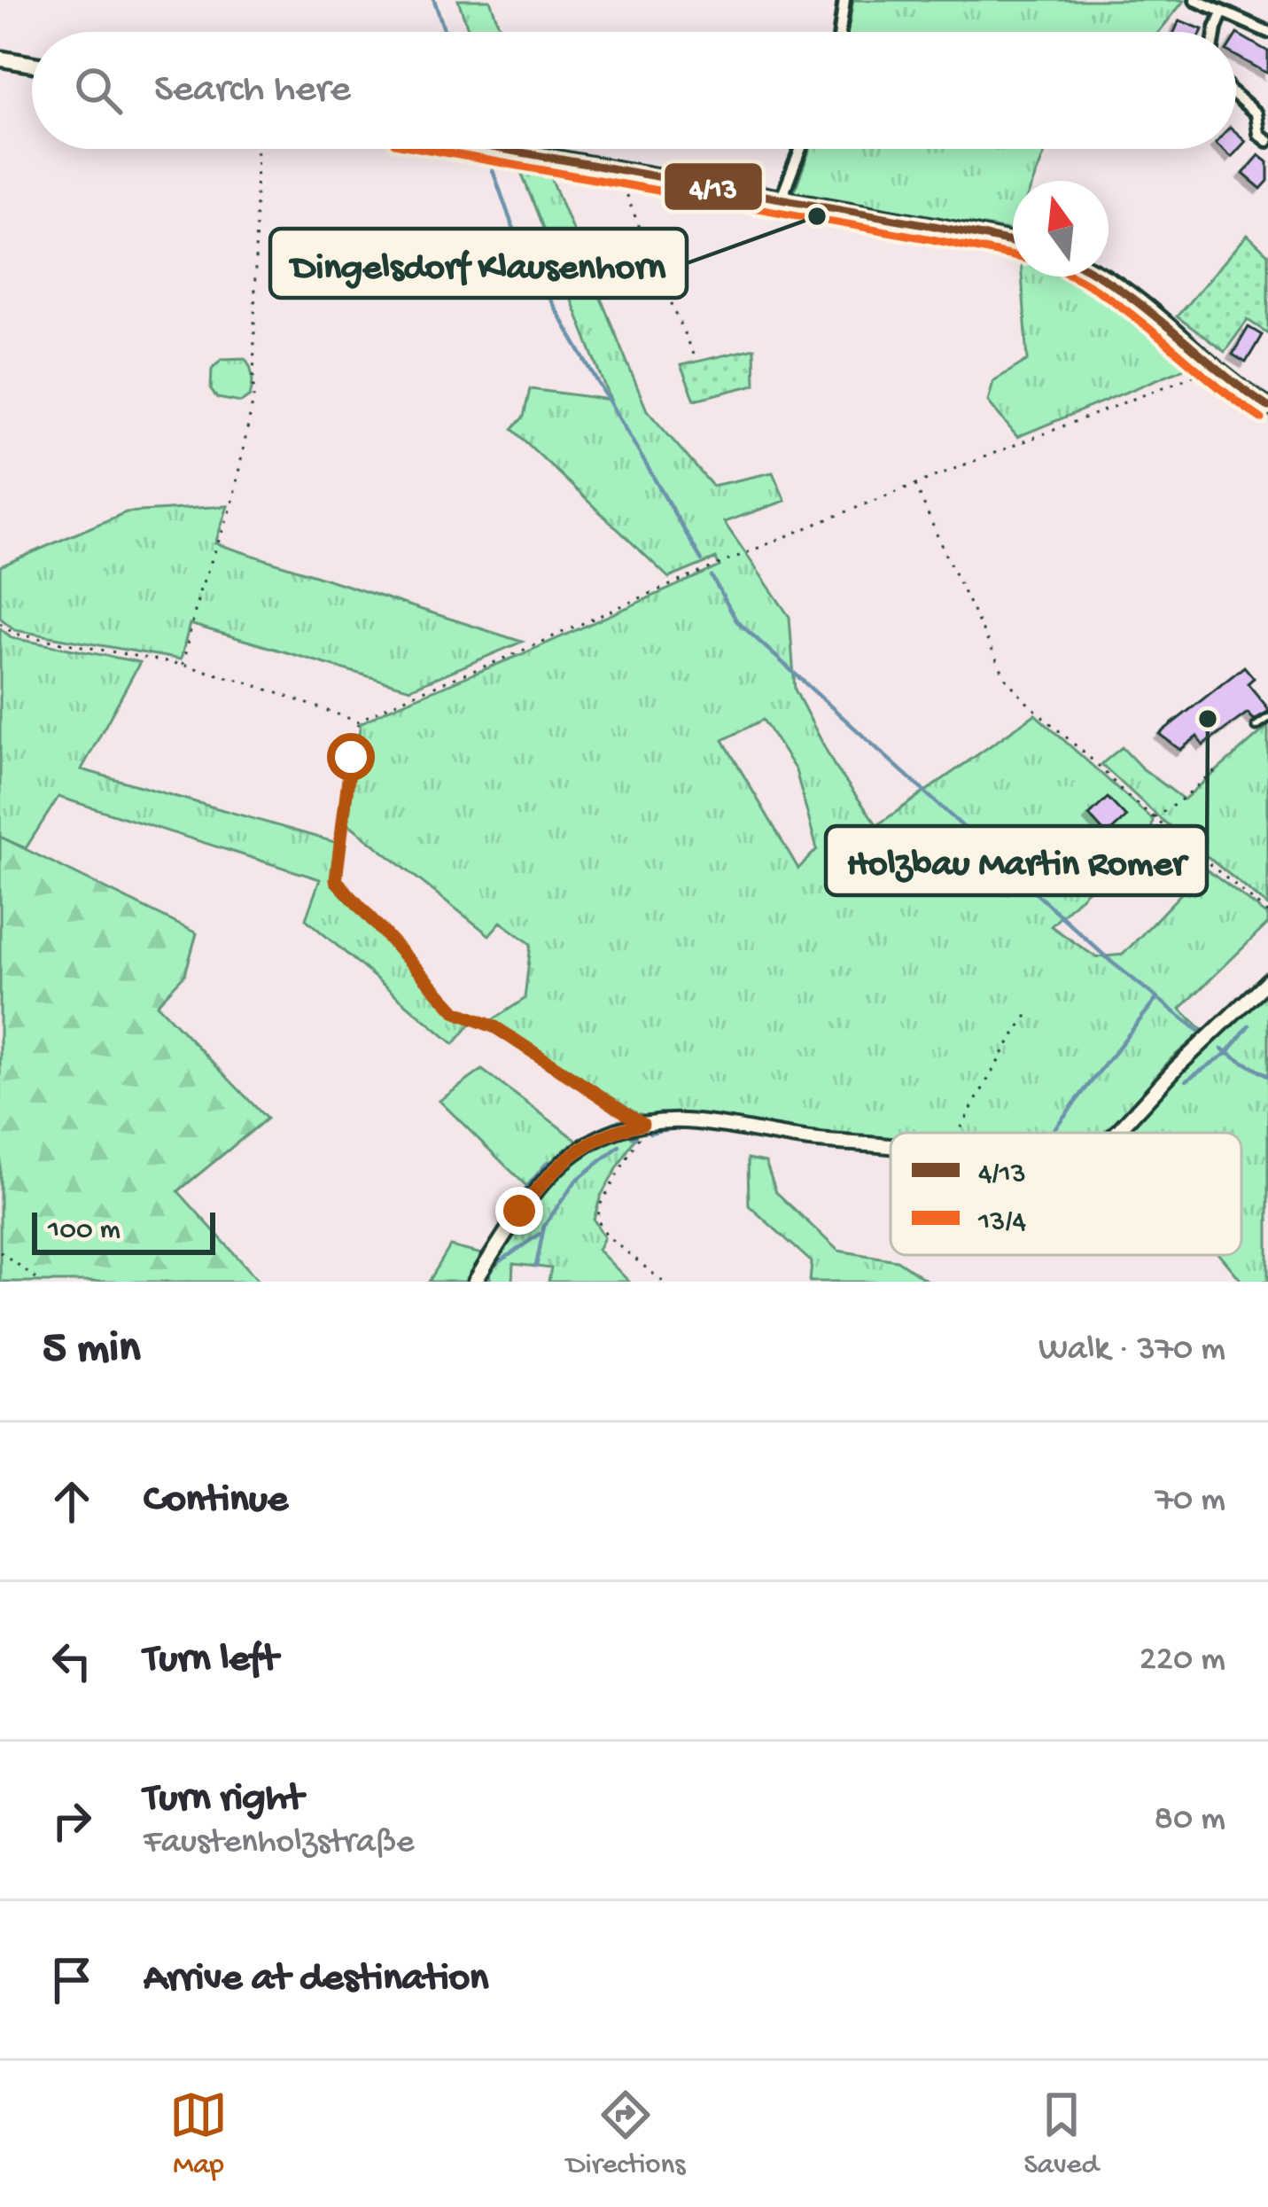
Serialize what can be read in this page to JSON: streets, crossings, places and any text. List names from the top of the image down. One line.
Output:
{"places":["Dingelsdorf Klausenhorn","Holzbau Martin Romer"],"lines":["transit line 4/13","transit line 13/4"],"legend":["4/13","13/4"],"scale_bar":"100 m","north":"top","page":{"search":"Search here","scale":"100 m","heading":["5 min","Walk · 370 m"],"list":[["Continue","70 m"],["Turn left","220 m"],["Turn right","Faustenholzstraße","80 m"],"Arrive at destination"],"nav":["Map","Directions","Saved"]}}
